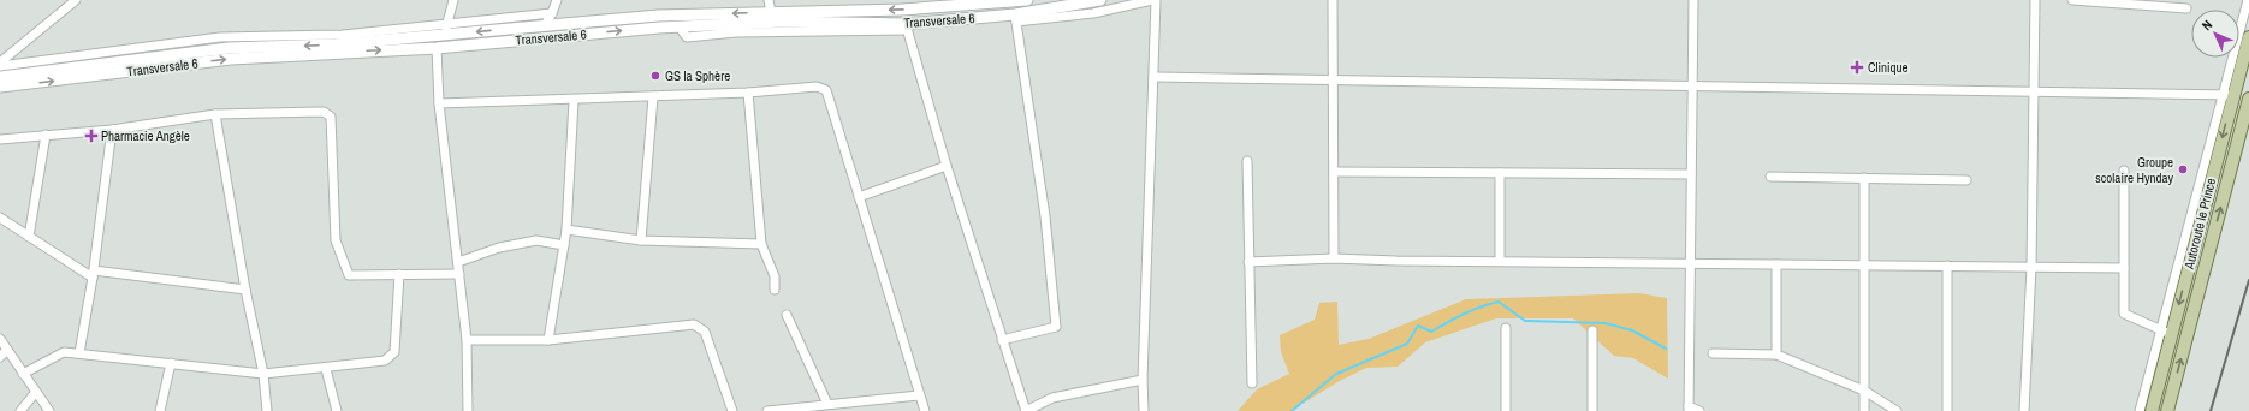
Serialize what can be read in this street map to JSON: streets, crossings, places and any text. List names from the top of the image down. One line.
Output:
{"streets":{"main road":["Transversale 6","Autoroute le Prince"]},"places":{"health":["Clinique","Pharmacie Angèle"],"other":["GS la Sphère","Groupe scolaire Hynday"]},"north":"top left"}
